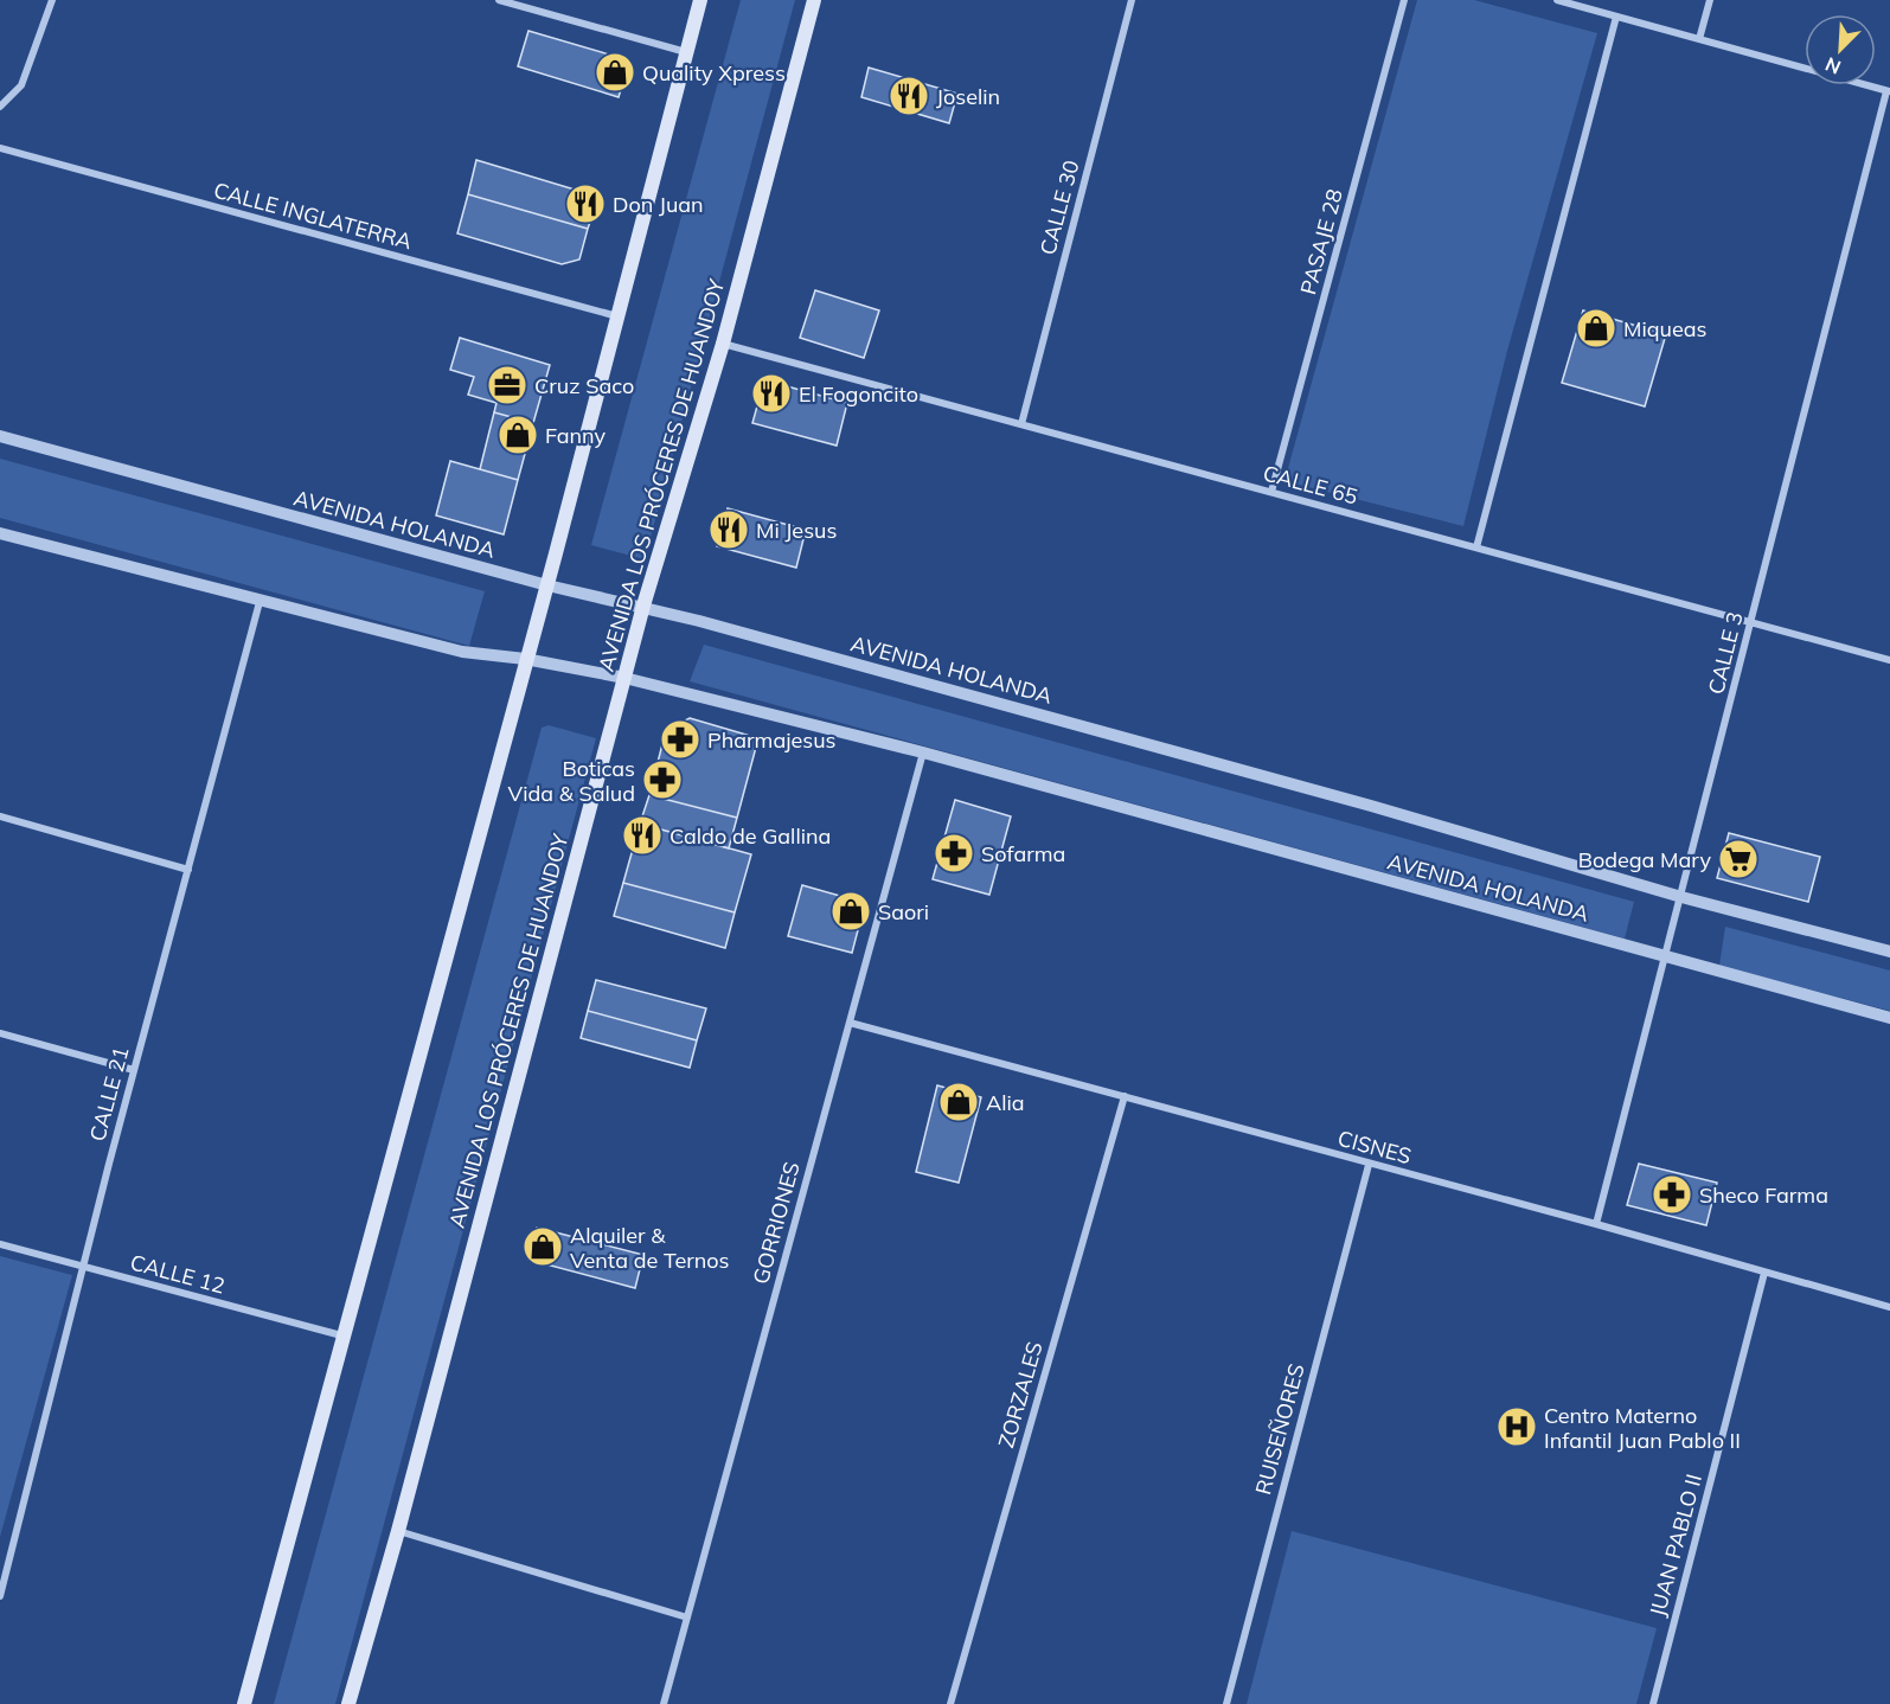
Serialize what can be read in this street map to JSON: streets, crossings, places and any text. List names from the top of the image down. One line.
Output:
{"streets":{"main road":["AVENIDA LOS PRÓCERES DE HUANDOY"],"street":["CALLE 30","CALLE INGLATERRA","PASAJE 28","CALLE 65","AVENIDA HOLANDA","CALLE 3","CALLE 21","CISNES","GORRIONES","CALLE 12","ZORZALES","RUISEÑORES","JUAN PABLO II"]},"crossings":[["CALLE 30","CALLE 65"],["PASAJE 28","CALLE 65"],["AVENIDA LOS PRÓCERES DE HUANDOY","CALLE 65"],["AVENIDA LOS PRÓCERES DE HUANDOY","AVENIDA HOLANDA"],["CALLE 65","CALLE 3"],["AVENIDA HOLANDA","CALLE 3"],["AVENIDA HOLANDA","CALLE 21"],["AVENIDA HOLANDA","GORRIONES"],["CALLE 3","CISNES"],["CALLE 21","CALLE 12"],["CISNES","GORRIONES"],["CISNES","ZORZALES"],["CISNES","RUISEÑORES"],["CISNES","JUAN PABLO II"]],"places":{"shop":["Quality Xpress","Miqueas","Fanny","Saori","Alia","Alquiler & Venta de Ternos"],"restaurant":["Joselin","Don Juan","El Fogoncito","Mi Jesus","Caldo de Gallina"],"office":["Cruz Saco"],"pharmacy":["Pharmajesus","Boticas Vida & Salud","Sofarma","Sheco Farma"],"supermarket":["Bodega Mary"],"hospital":["Centro Materno Infantil Juan Pablo II"]},"north":"bottom left"}
